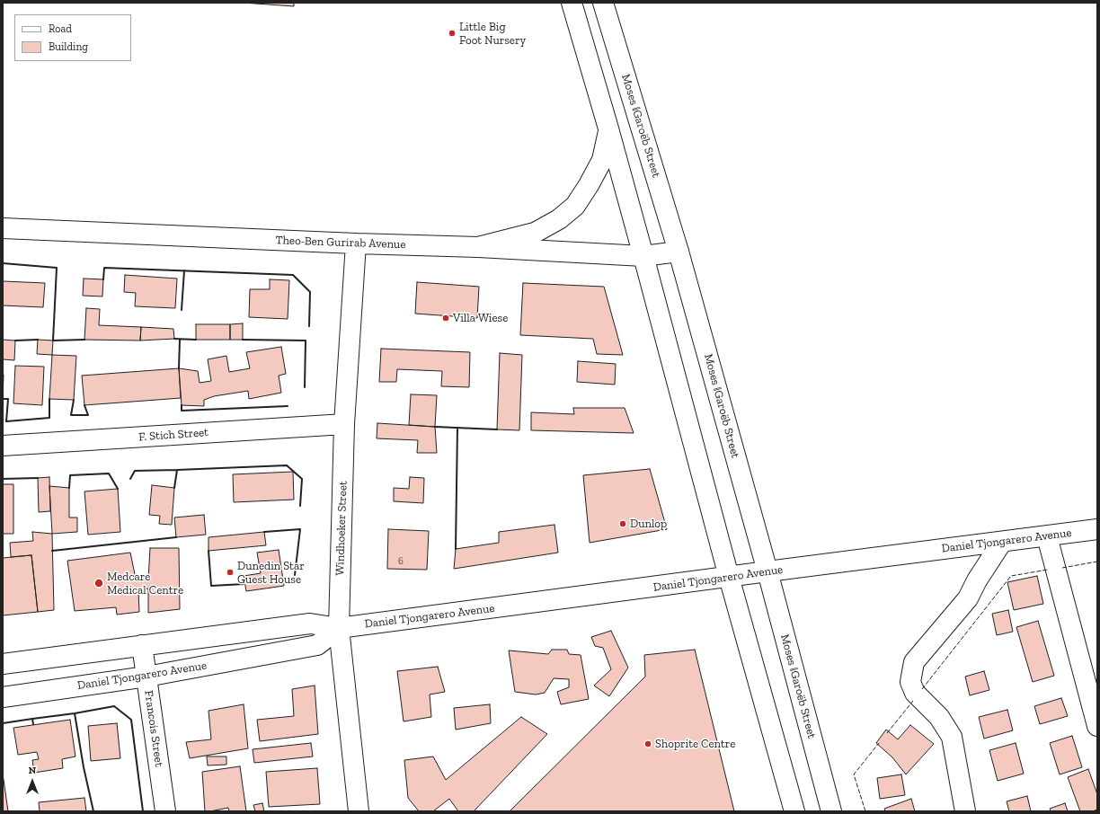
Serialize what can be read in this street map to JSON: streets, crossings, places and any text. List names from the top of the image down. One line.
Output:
{"streets":{"street":["Moses ǁGaroëb Street","Theo-Ben Gurirab Avenue","F. Stich Street","Windhoeker Street","Daniel Tjongarero Avenue","Francois Street"]},"crossings":[["Moses ǁGaroëb Street","Theo-Ben Gurirab Avenue"],["Moses ǁGaroëb Street","Daniel Tjongarero Avenue"],["Theo-Ben Gurirab Avenue","Windhoeker Street"],["F. Stich Street","Windhoeker Street"],["Windhoeker Street","Daniel Tjongarero Avenue"],["Daniel Tjongarero Avenue","Francois Street"]],"places":["Little Big Foot Nursery","Villa Wiese","Dunlop","Dunedin Star Guest House","Medcare Medical Centre","Shoprite Centre"],"house_numbers":["6"],"legend":["Road","Building"],"north":"top"}
